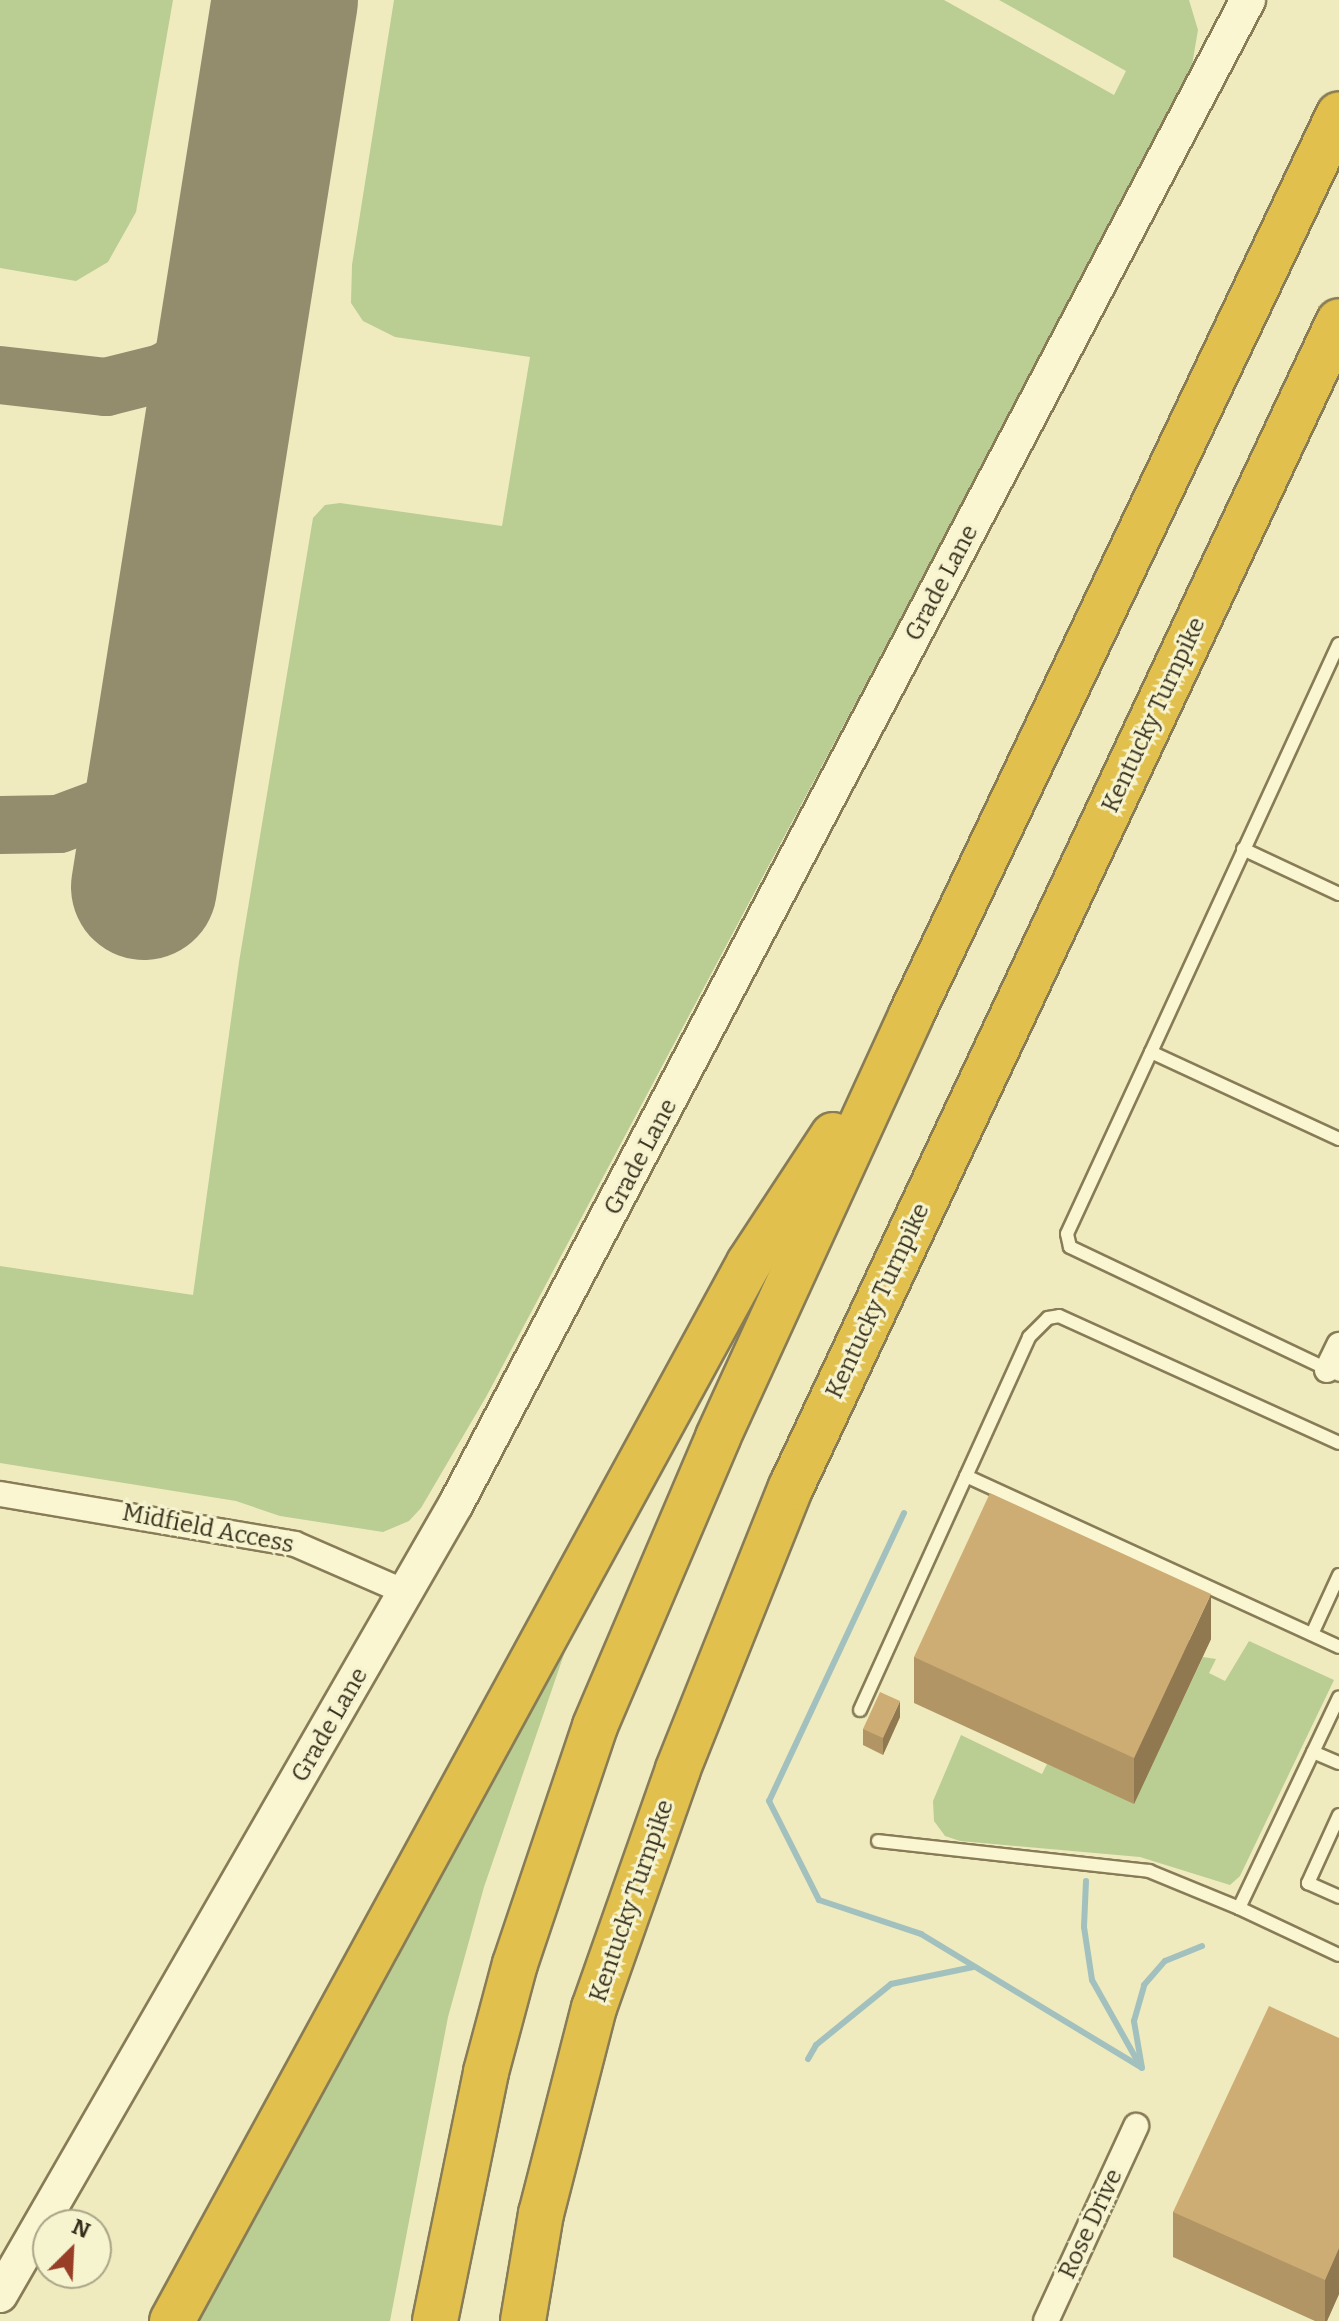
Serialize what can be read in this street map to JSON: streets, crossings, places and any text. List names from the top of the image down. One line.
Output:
{"streets":{"highway":["Kentucky Turnpike"],"main road":["Grade Lane"],"street":["Midfield Access","Rose Drive"]},"crossings":[["Grade Lane","Midfield Access"]],"north":"top right"}
